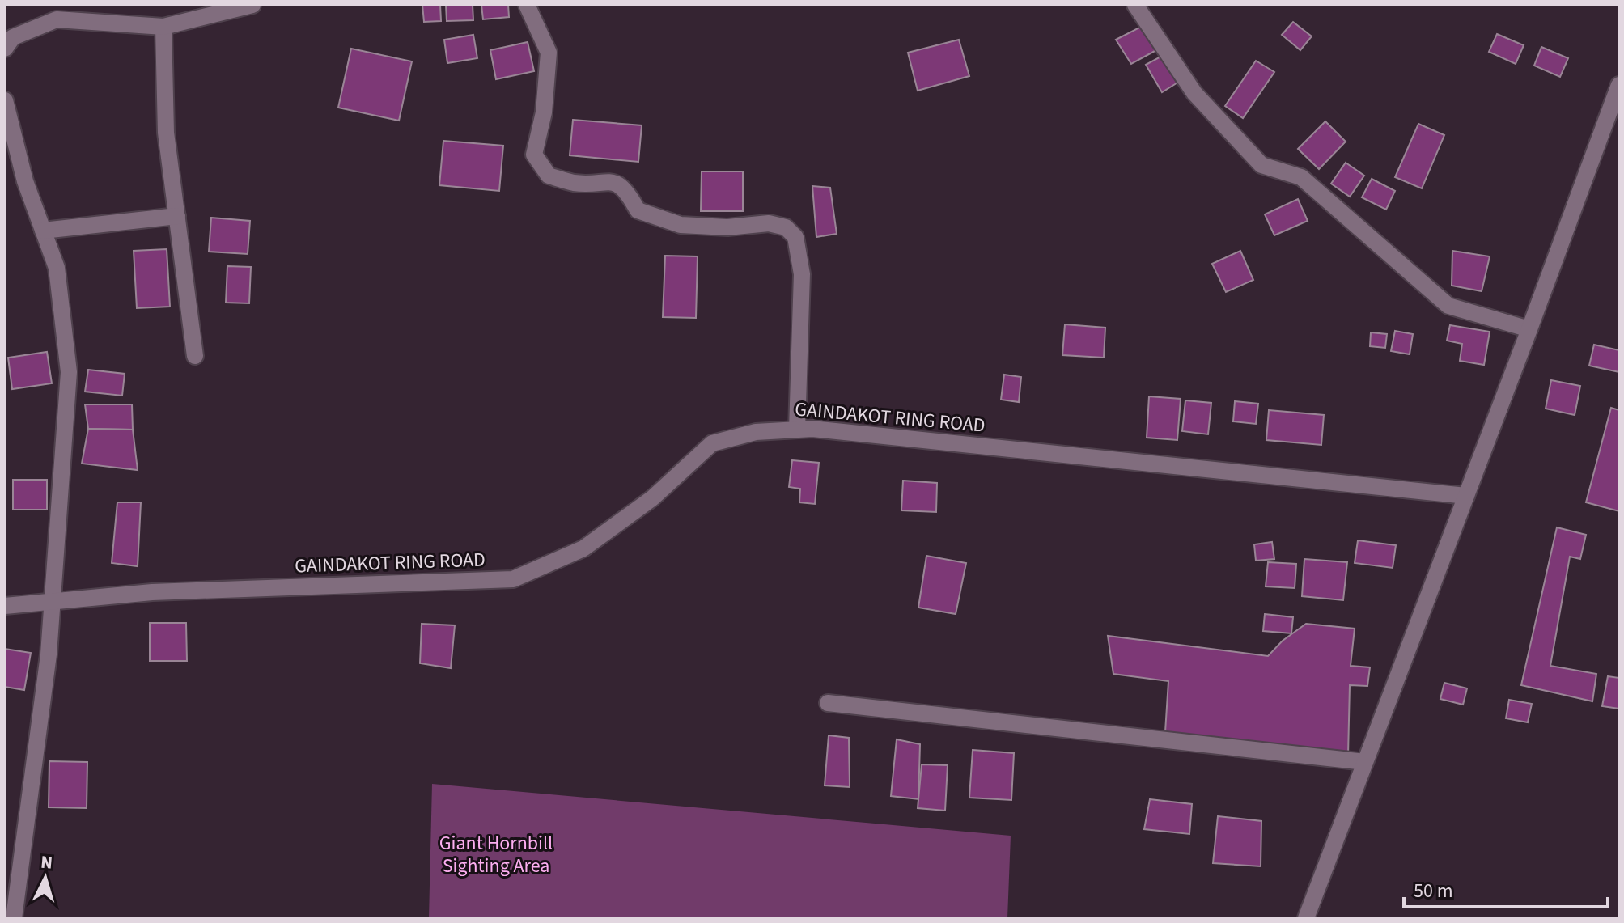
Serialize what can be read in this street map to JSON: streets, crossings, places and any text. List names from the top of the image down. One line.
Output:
{"streets":{"street":["GAINDAKOT RING ROAD"]},"parks":["Giant Hornbill Sighting Area"],"scale_bar":"50 m","north":"top"}
